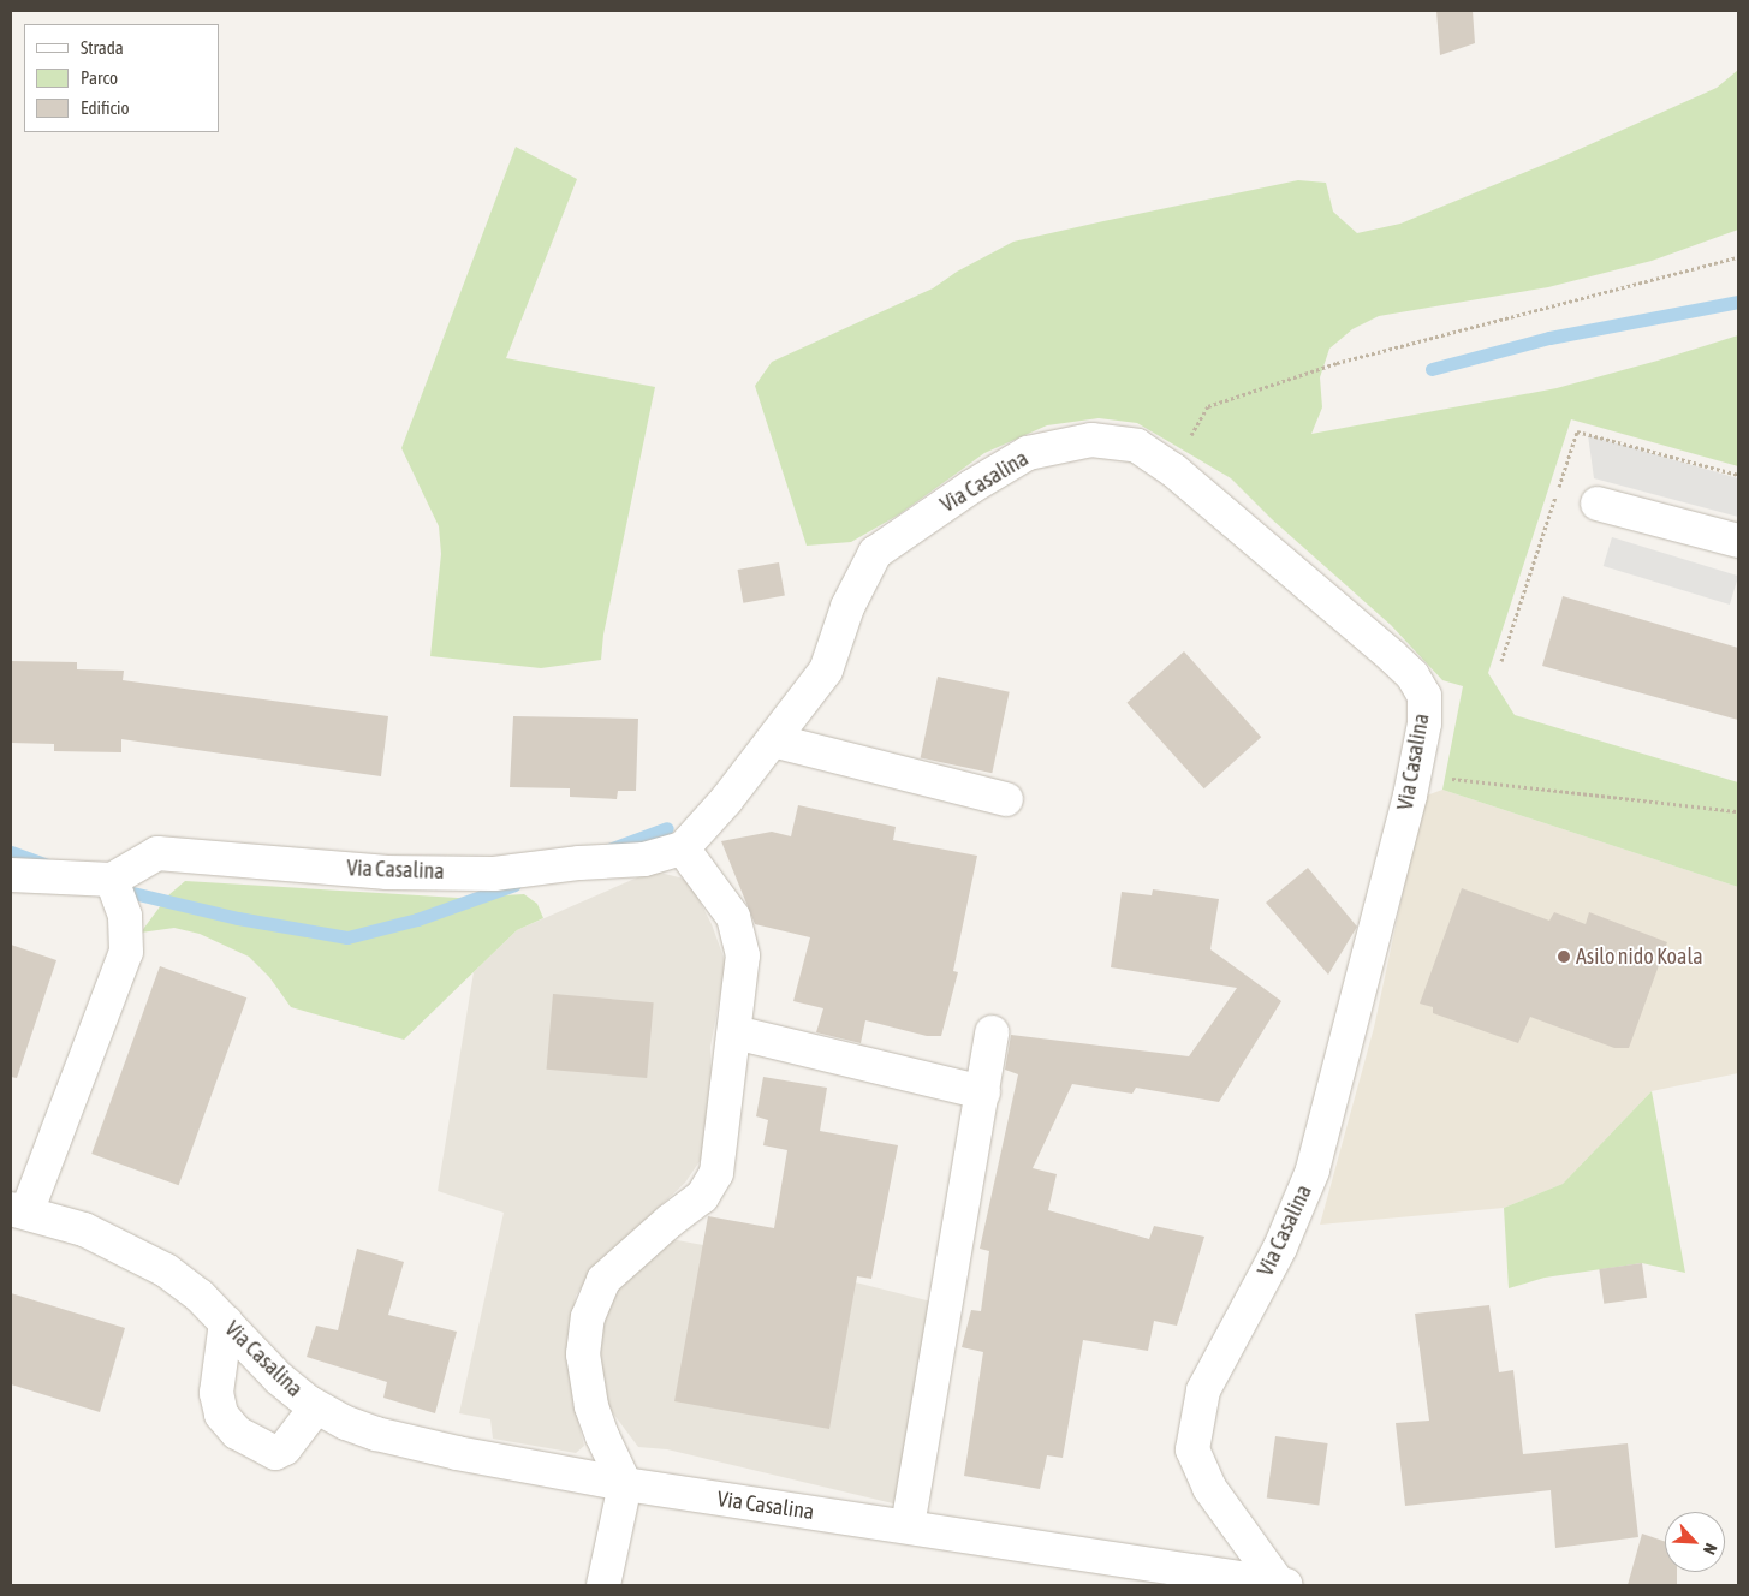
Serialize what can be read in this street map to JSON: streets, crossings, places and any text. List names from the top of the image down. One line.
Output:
{"streets":{"street":["Via Casalina"]},"places":["Asilo nido Koala"],"legend":["Strada","Parco","Edificio"],"north":"bottom right"}
